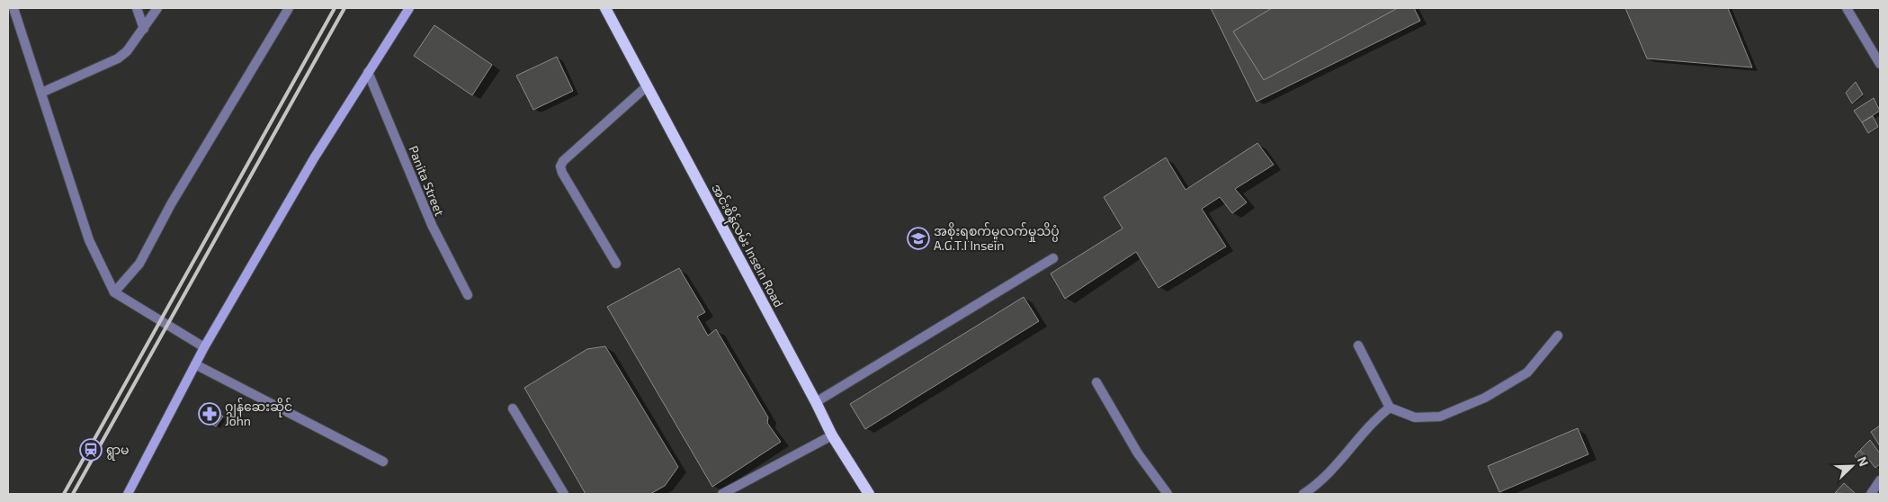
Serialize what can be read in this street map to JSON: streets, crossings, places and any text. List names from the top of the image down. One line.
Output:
{"streets":{"main road":["အင်းစိန်လမ်း Insein Road"],"street":["Panita Street"]},"places":{"school or university":["အစိုးရစက်မှုလက်မှုသိပ္ပံ A.G.T.I Insein"],"pharmacy":["ဂျွန်ဆေးဆိုင် John"],"station":["ရွာမ"]},"north":"top right"}
